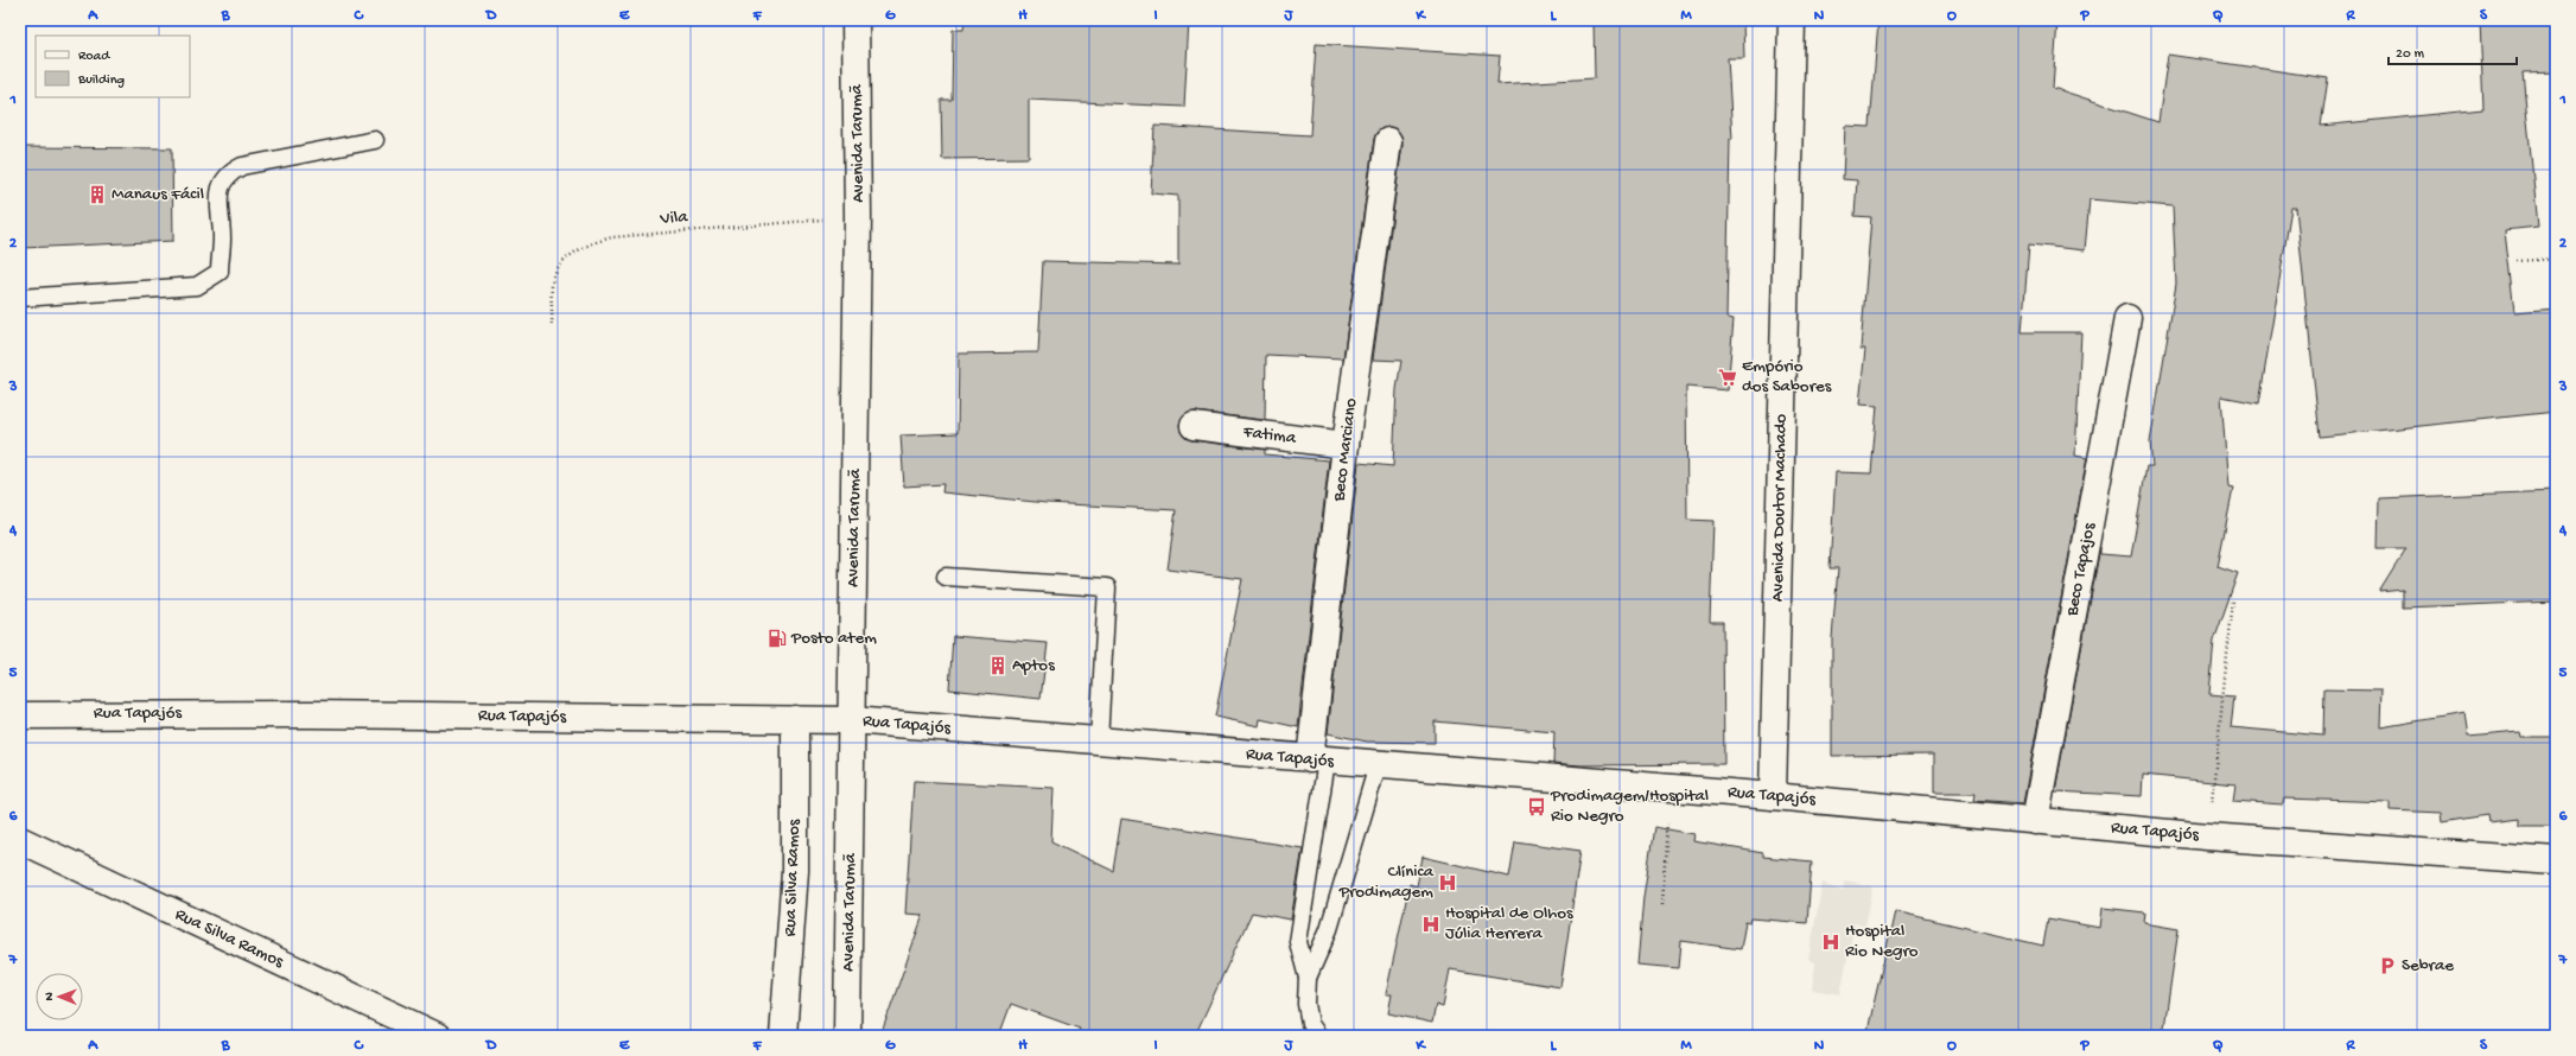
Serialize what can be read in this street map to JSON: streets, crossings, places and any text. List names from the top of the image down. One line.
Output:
{"streets":{"street":["Avenida Tarumã","Fatima","Beco Marciano","Avenida Doutor Machado","Beco Tapajos","Rua Tapajós","Rua Silva Ramos"],"path":["Vila"]},"crossings":[["Avenida Tarumã","Vila"],["Avenida Tarumã","Rua Tapajós"],["Fatima","Beco Marciano"],["Beco Marciano","Rua Tapajós"],["Avenida Doutor Machado","Rua Tapajós"],["Beco Tapajos","Rua Tapajós"],["Rua Tapajós","Rua Silva Ramos"]],"places":{"building":["Manaus Fácil","Aptos"],"supermarket":["Empório dos Sabores"],"fuel station":["Posto atem"],"bus stop":["Prodimagem/Hospital Rio Negro"],"hospital":["Clínica Prodimagem","Hospital de Olhos Júlia Herrera","Hospital Rio Negro"],"parking":["Sebrae"]},"legend":["Road","Building"],"scale_bar":"20 m","north":"left","grid":{"columns":["A","B","C","D","E","F","G","H","I","J","K","L","M","N","O","P","Q","R","S"],"rows":["1","2","3","4","5","6","7"]}}
